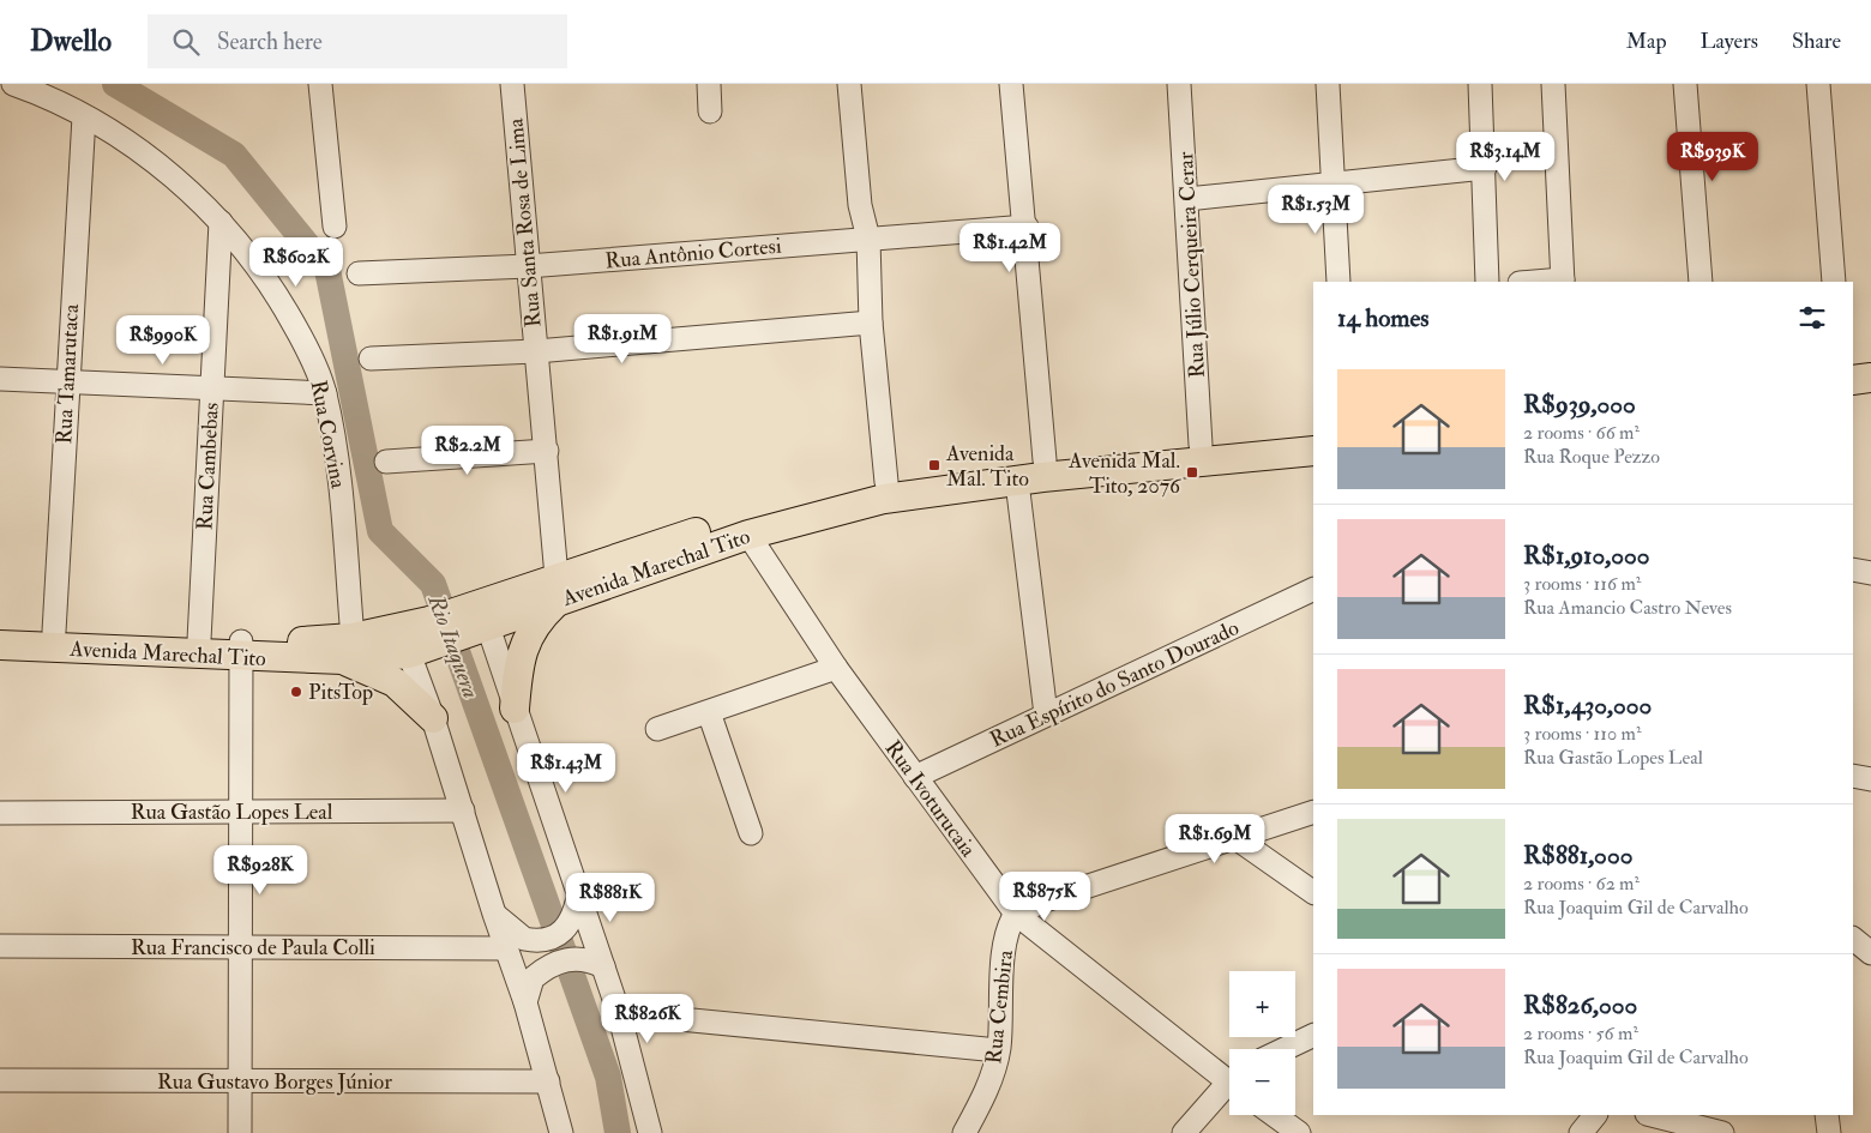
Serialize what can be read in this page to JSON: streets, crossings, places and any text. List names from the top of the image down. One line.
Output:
{"streets":{"main road":["Avenida Marechal Tito"],"street":["Rua Santa Rosa de Lima","Rua Antônio Cortesi","Rua Júlio Cerqueira Cerar","Rua Tamarutaca","Rua Corvina","Rua Cambebas","Rua Espírito do Santo Dourado","Rua Ivoturucaia","Rua Gastão Lopes Leal","Rua Francisco de Paula Colli","Rua Cembira","Rua Gustavo Borges Júnior"]},"crossings":[["Rua Santa Rosa de Lima","Rua Antônio Cortesi"],["Rua Santa Rosa de Lima","Avenida Marechal Tito"],["Rua Júlio Cerqueira Cerar","Avenida Marechal Tito"],["Rua Tamarutaca","Rua Corvina"],["Rua Tamarutaca","Avenida Marechal Tito"],["Rua Corvina","Rua Cambebas"],["Rua Corvina","Avenida Marechal Tito"],["Rua Cambebas","Avenida Marechal Tito"],["Avenida Marechal Tito","Rua Ivoturucaia"],["Rua Espírito do Santo Dourado","Rua Ivoturucaia"],["Rua Ivoturucaia","Rua Cembira"]],"water":["Rio Itaquera"],"places":{"transit":["Avenida Mal. Tito","Avenida Mal. Tito, 2076"],"other":["PitsTop"]},"page":{"header":"Dwello","search":"Search here","nav":["Map","Layers","Share"],"price":["R$3.14M","R$939K","R$1.53M","R$1.42M","R$602K","R$1.91M","R$990K","R$2.2M","R$1.43M","R$1.69M","R$928K","R$875K","R$881K","R$826K"],"heading":"14 homes","list":[{"name":"R$939,000","note":"2 rooms · 66 m² · Rua Roque Pezzo"},{"name":"R$1,910,000","note":"3 rooms · 116 m² · Rua Amancio Castro Neves"},{"name":"R$1,430,000","note":"3 rooms · 110 m² · Rua Gastão Lopes Leal"},{"name":"R$881,000","note":"2 rooms · 62 m² · Rua Joaquim Gil de Carvalho"},{"name":"R$826,000","note":"2 rooms · 56 m² · Rua Joaquim Gil de Carvalho"}],"map_buttons":["+","−"]}}
